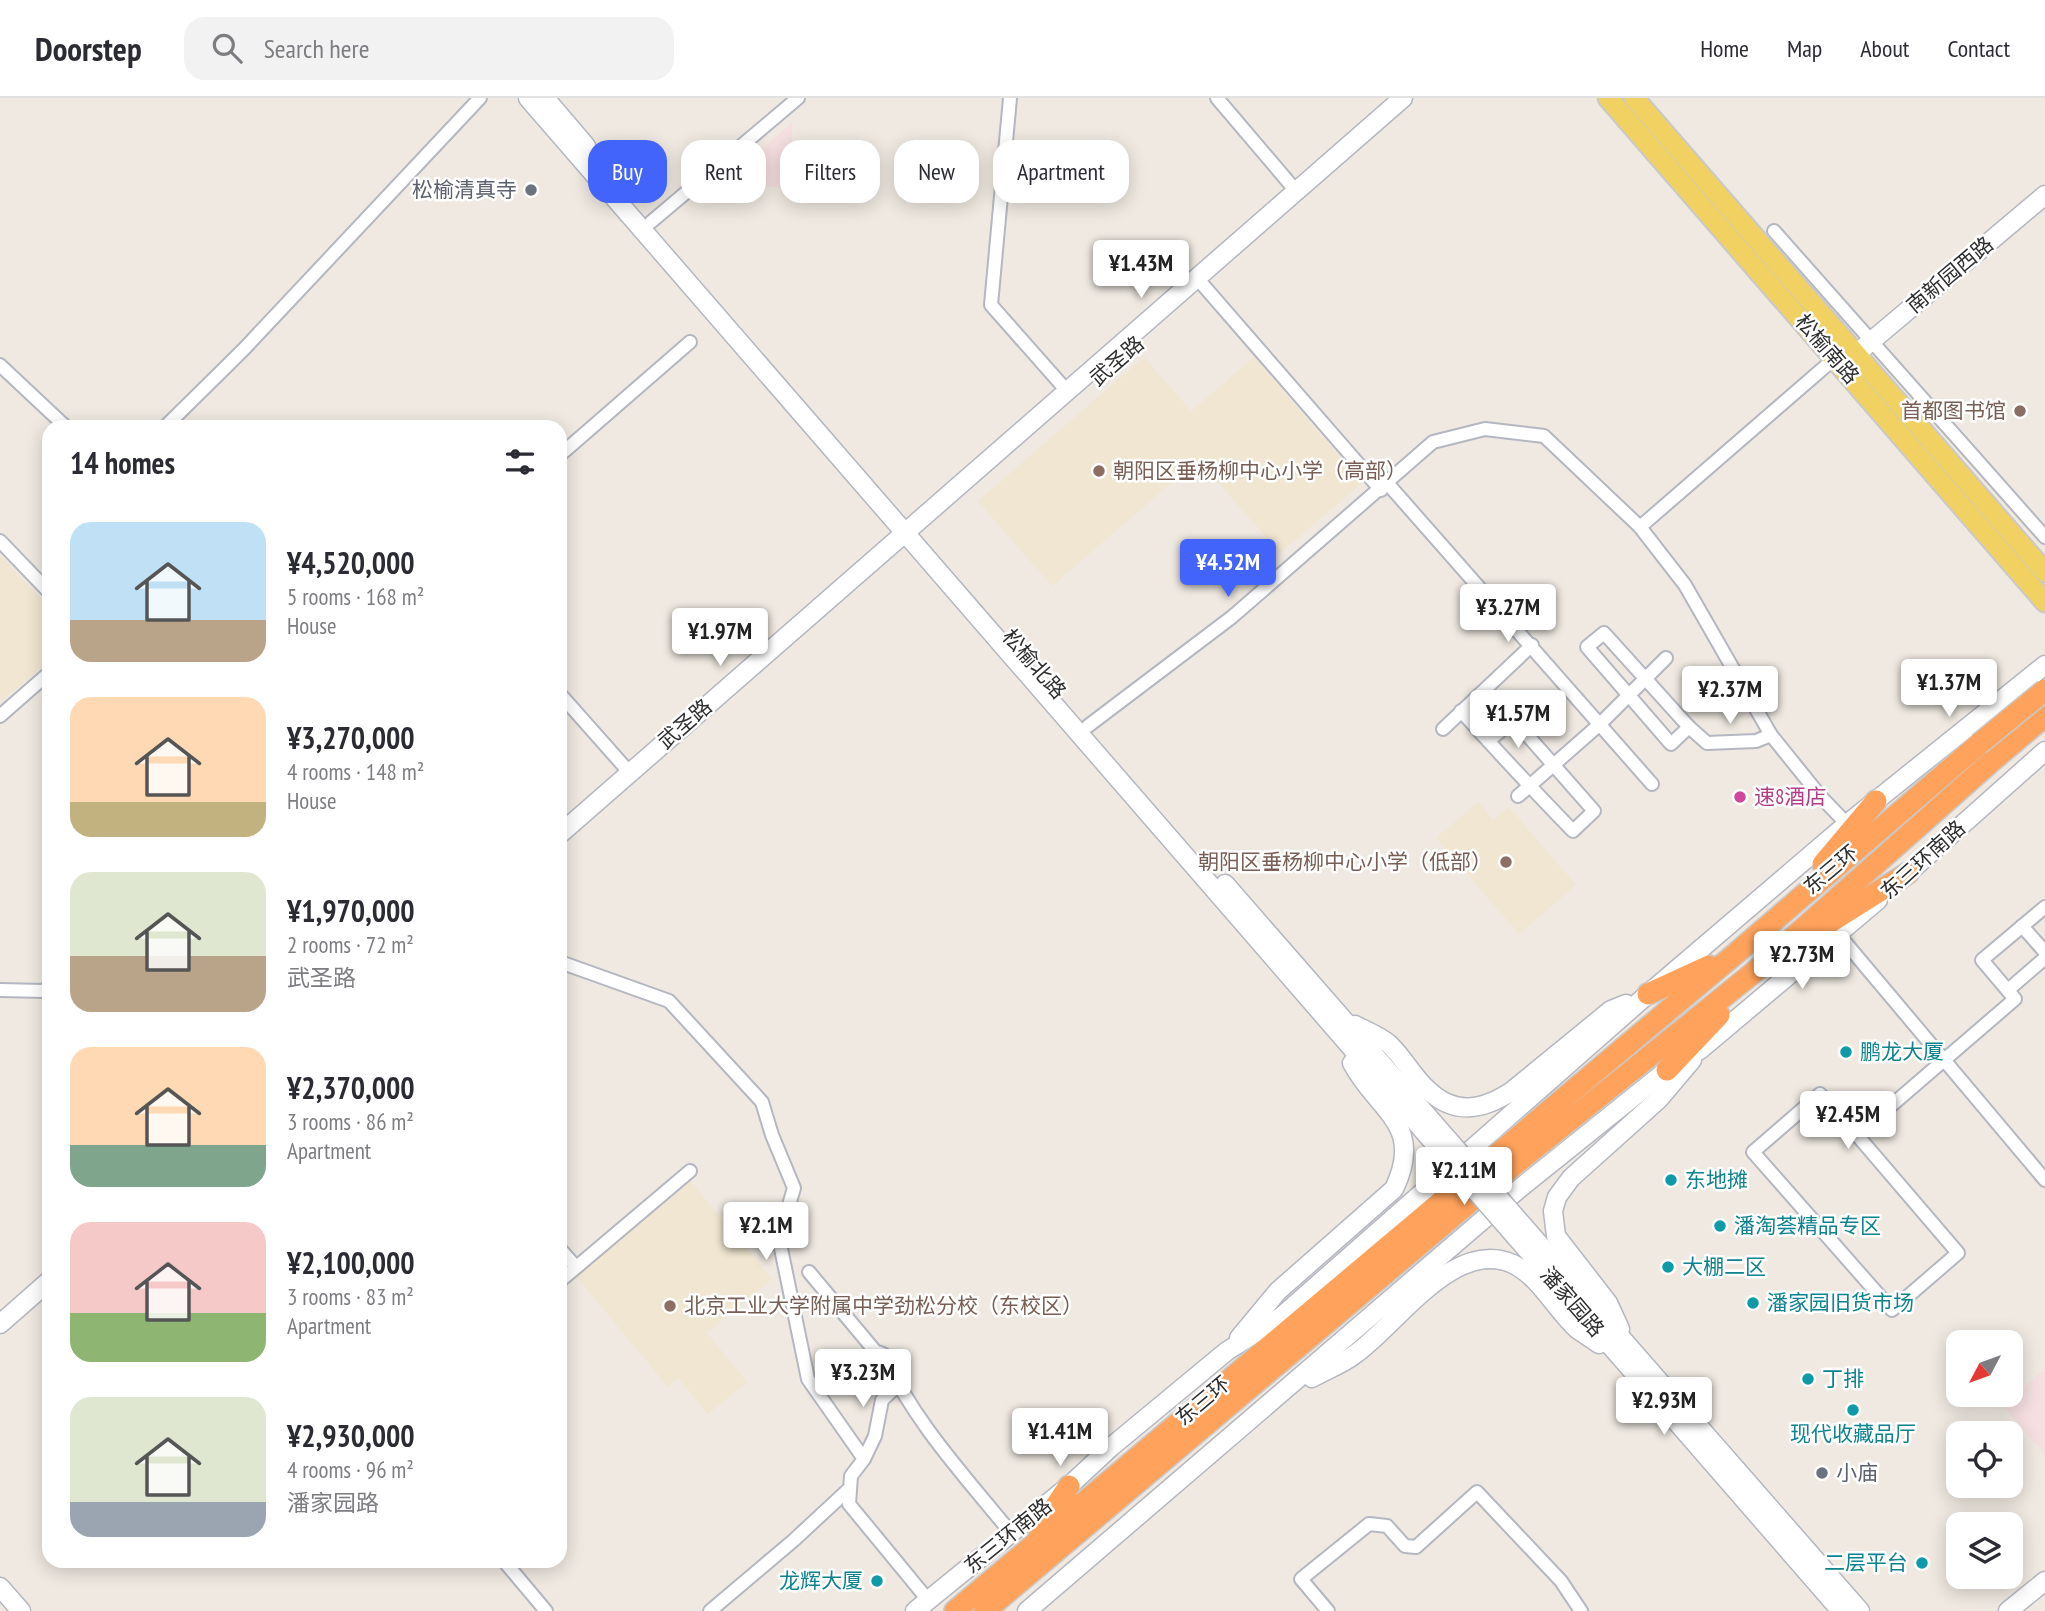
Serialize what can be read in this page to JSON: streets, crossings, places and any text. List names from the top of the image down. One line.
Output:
{"streets":{"highway":["东三环"],"main road":["松榆南路"],"street":["南新园西路","武圣路","松榆北路","东三环南路","潘家园路"]},"crossings":[["南新园西路","松榆南路"],["武圣路","松榆北路"],["松榆北路","潘家园路"]],"places":["松榆清真寺","首都图书馆","朝阳区垂杨柳中心小学（高部）","速8酒店","朝阳区垂杨柳中心小学（低部）","鹏龙大厦","东地摊","潘淘荟精品专区","大棚二区","潘家园旧货市场","北京工业大学附属中学劲松分校（东校区）","丁排","现代收藏品厅","小庙","二层平台","龙辉大厦"],"north":"bottom left","page":{"header":"Doorstep","search":"Search here","nav":["Home","Map","About","Contact"],"chip":["Buy","Rent","Filters","New","Apartment"],"price":["¥1.43M","¥4.52M","¥3.27M","¥1.97M","¥1.37M","¥2.37M","¥1.57M","¥2.73M","¥2.45M","¥2.11M","¥2.1M","¥3.23M","¥2.93M","¥1.41M"],"heading":"14 homes","list":[{"name":"¥4,520,000","note":"5 rooms · 168 m² · House"},{"name":"¥3,270,000","note":"4 rooms · 148 m² · House"},{"name":"¥1,970,000","note":"2 rooms · 72 m² · 武圣路"},{"name":"¥2,370,000","note":"3 rooms · 86 m² · Apartment"},{"name":"¥2,100,000","note":"3 rooms · 83 m² · Apartment"},{"name":"¥2,930,000","note":"4 rooms · 96 m² · 潘家园路"}]}}
